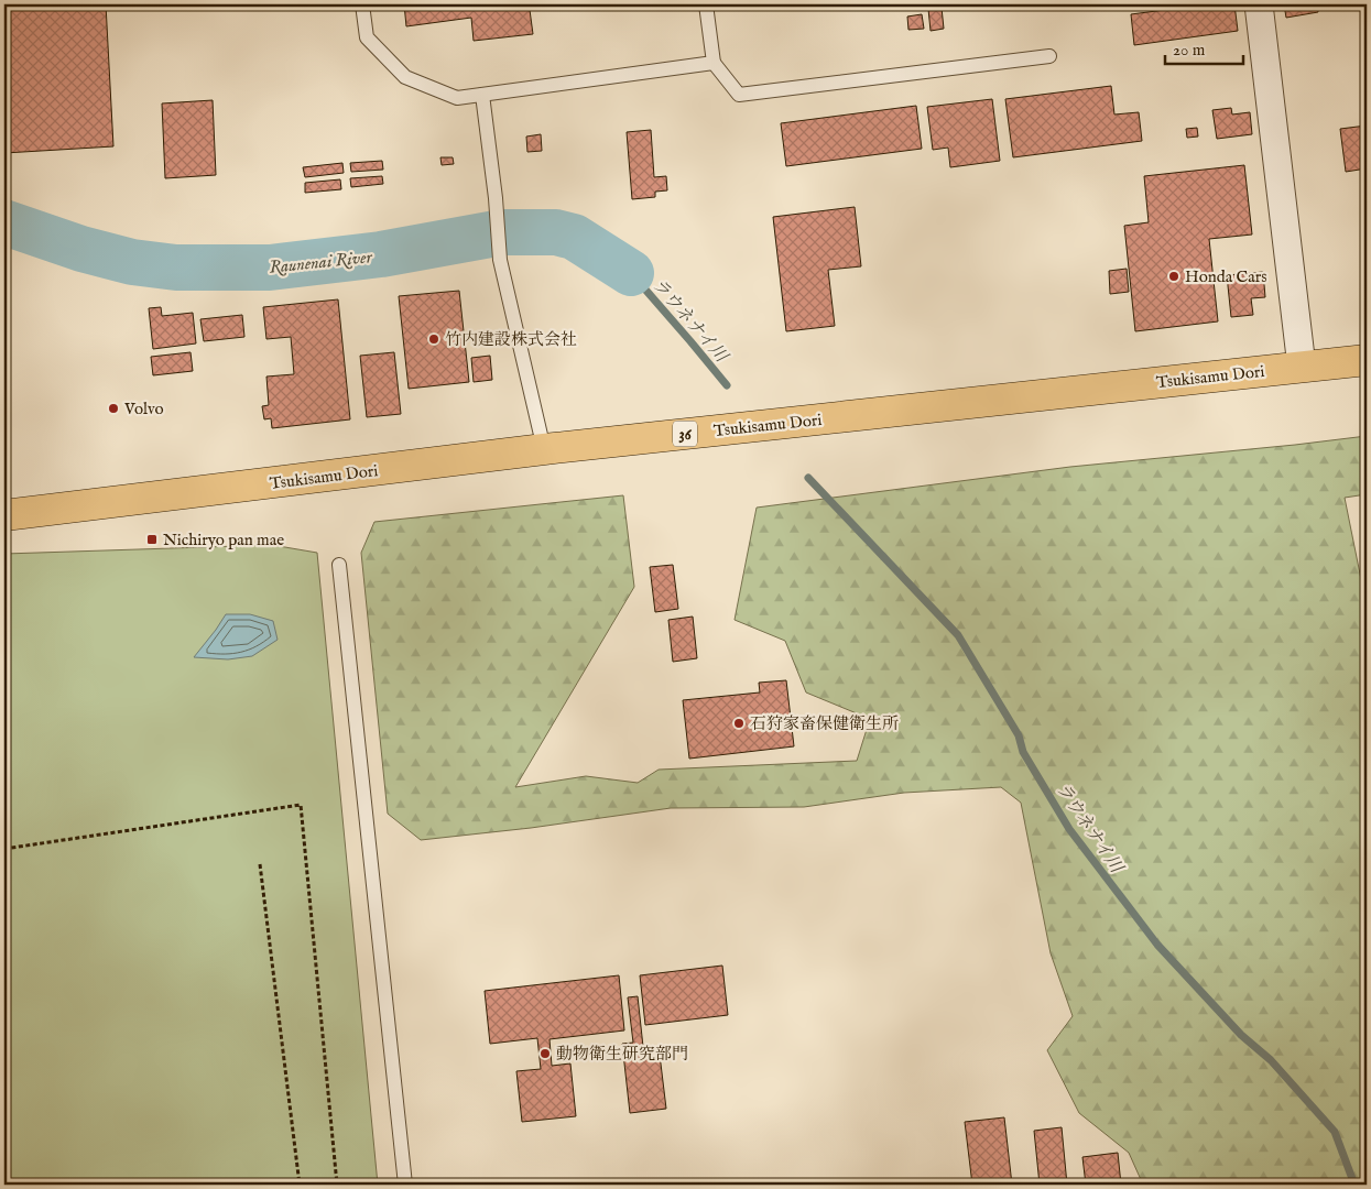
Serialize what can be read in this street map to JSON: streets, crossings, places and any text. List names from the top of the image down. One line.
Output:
{"streets":{"highway":["Tsukisamu Dori","36"]},"water":["Raunenai River","ラウネナイ川"],"places":{"other":["Honda Cars","竹内建設株式会社","Volvo","石狩家畜保健衛生所","動物衛生研究部門"],"transit":["Nichiryo pan mae"]},"scale_bar":"20 m"}
